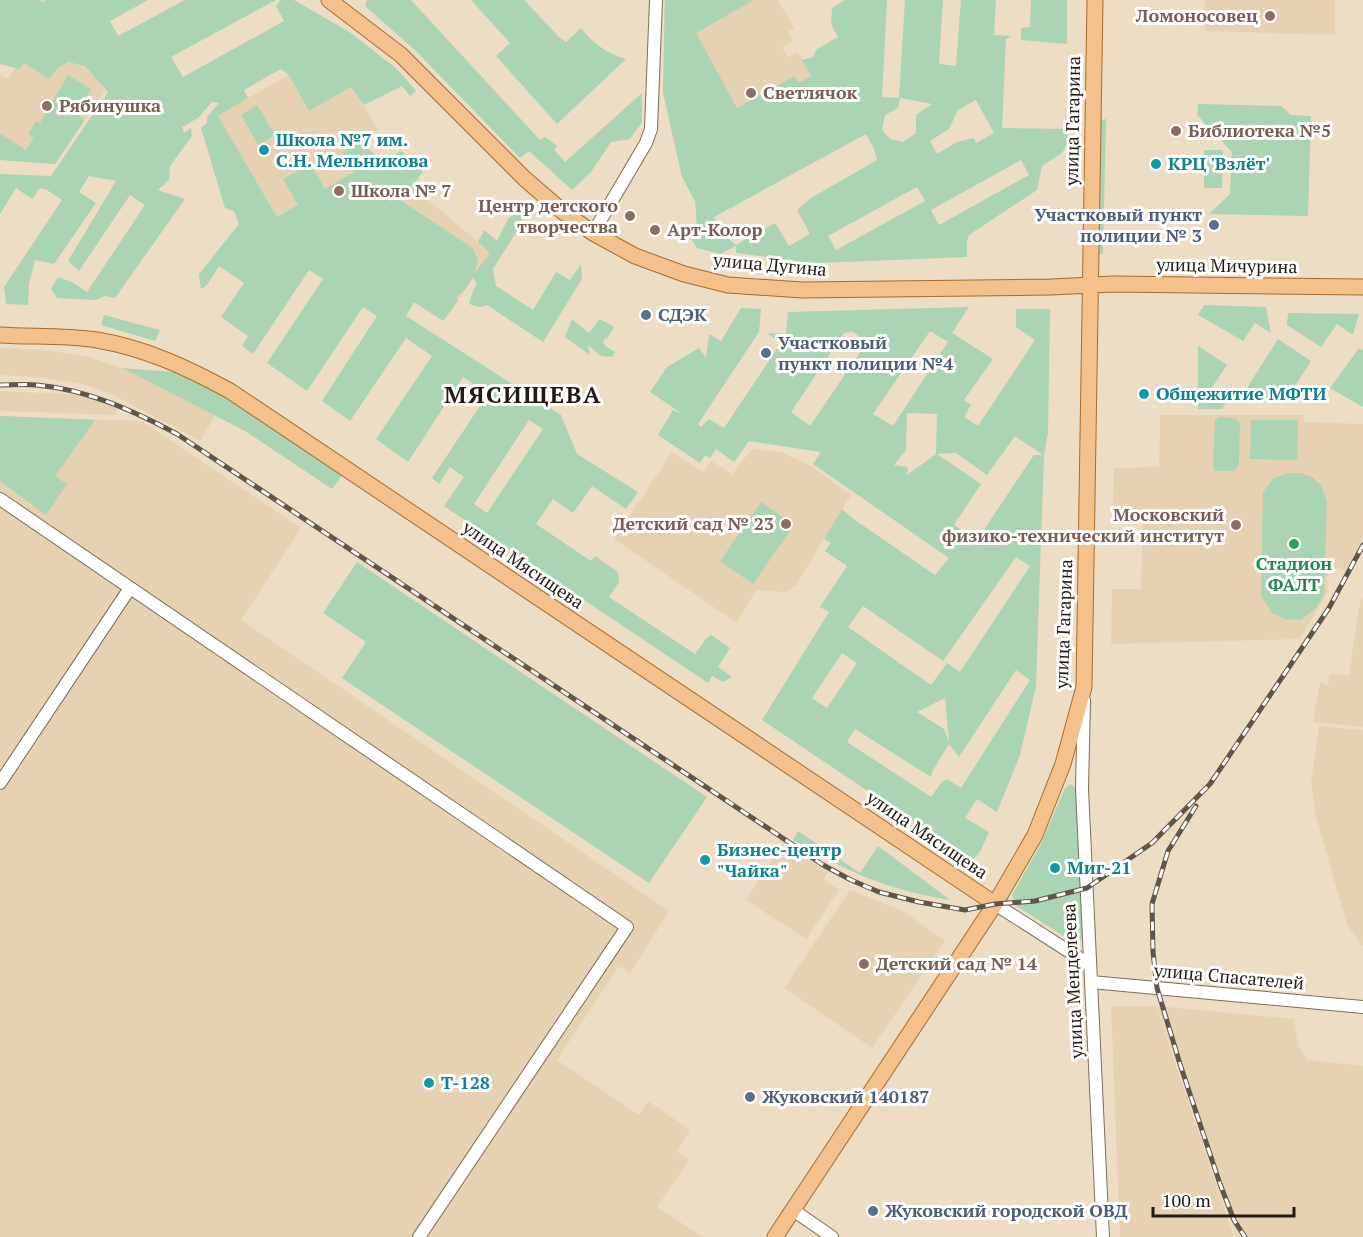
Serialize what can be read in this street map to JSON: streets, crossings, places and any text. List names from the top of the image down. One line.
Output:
{"streets":{"main road":["улица Гагарина","улица Дугина","улица Мичурина","улица Мясищева"],"street":["улица Спасателей","улица Менделеева"]},"crossings":[["улица Гагарина","улица Дугина"],["улица Гагарина","улица Мичурина"],["улица Гагарина","улица Мясищева"],["улица Гагарина","улица Менделеева"],["улица Дугина","улица Мичурина"],["улица Спасателей","улица Менделеева"]],"districts":["МЯСИЩЕВА"],"places":["Ломоносовец","Светлячок","Рябинушка","Библиотека №5","Школа №7 им. С.Н. Мельникова","КРЦ 'Взлёт'","Школа № 7","Центр детского творчества","Участковый пункт полиции № 3","Арт-Колор","СДЭК","Участковый пункт полиции №4","Общежитие МФТИ","Детский сад № 23","Московский физико-технический институт","Стадион ФАЛТ","Бизнес-центр \"Чайка\"","Миг-21","Детский сад № 14","Т-128","Жуковский 140187","Жуковский городской ОВД"],"scale_bar":"100 m"}
